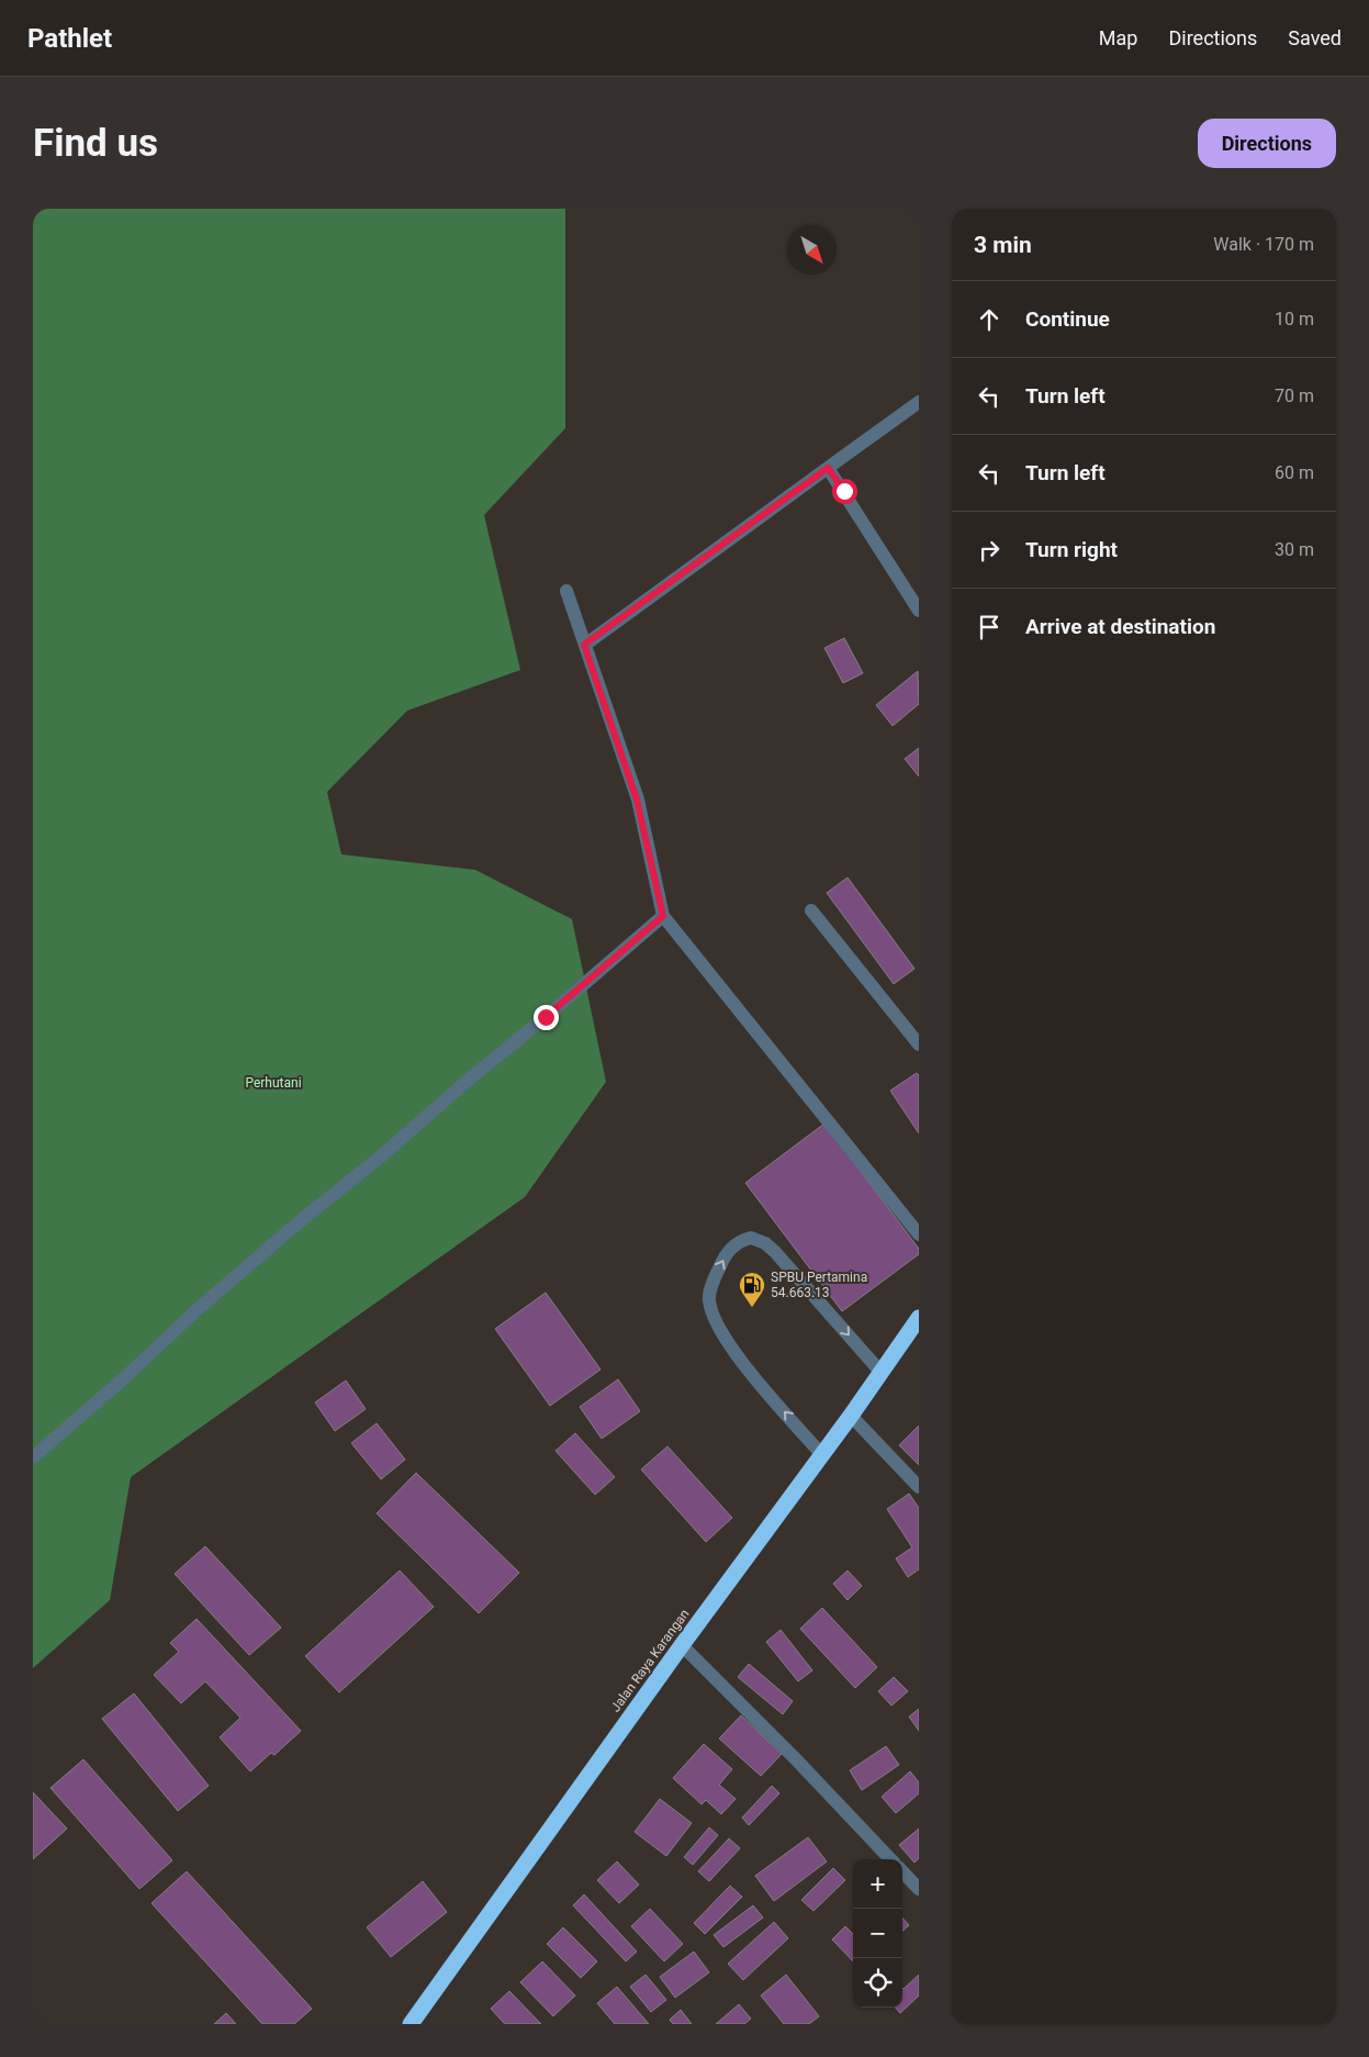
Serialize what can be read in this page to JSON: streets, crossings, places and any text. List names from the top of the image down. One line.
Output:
{"streets":{"highway":["Jalan Raya Karangan"]},"parks":["Perhutani"],"places":{"fuel station":["SPBU Pertamina 54.663.13"]},"north":"bottom right","page":{"header":"Pathlet","nav":["Map","Directions","Saved"],"buttons":"Directions","title":"Find us","heading":["3 min","Walk · 170 m"],"list":[["Continue","10 m"],["Turn left","70 m"],["Turn left","60 m"],["Turn right","30 m"],"Arrive at destination"],"map_buttons":["+","−"]}}
